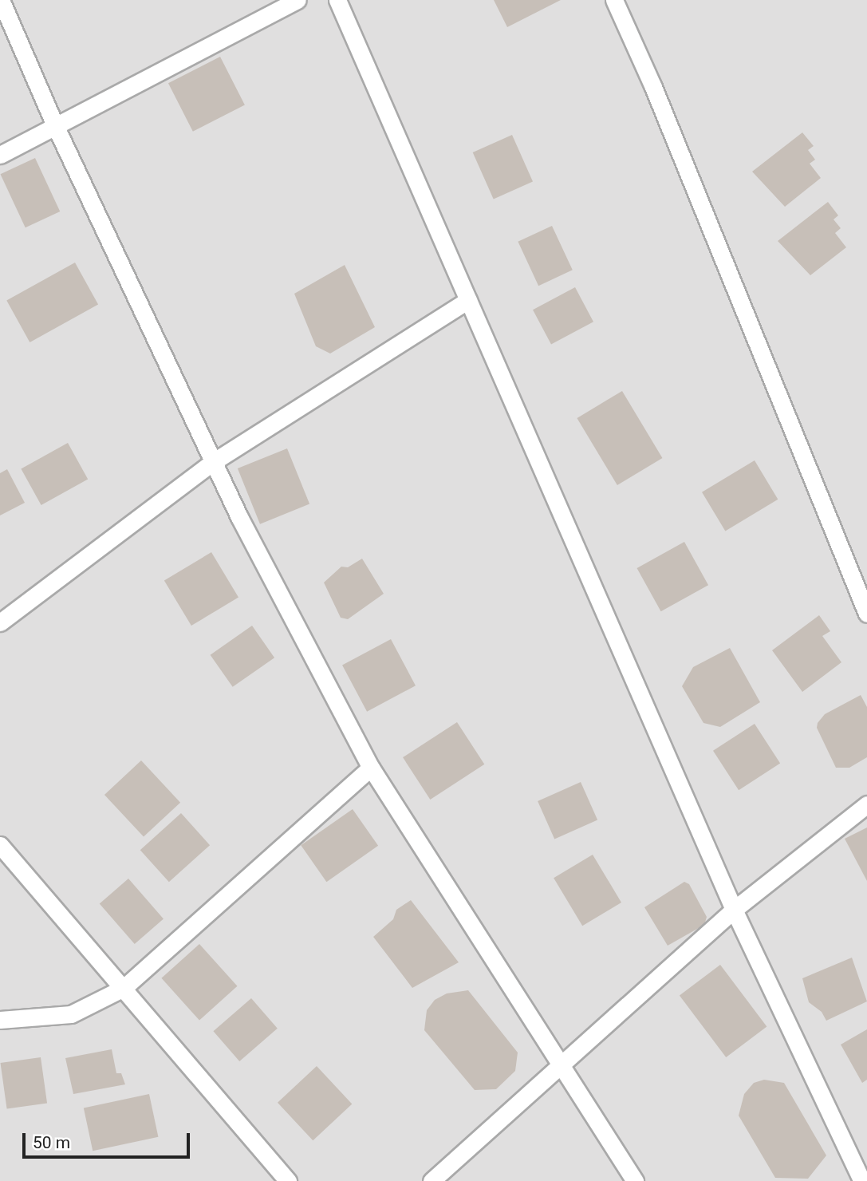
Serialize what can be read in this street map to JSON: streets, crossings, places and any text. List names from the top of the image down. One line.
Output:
{"scale_bar":"50 m"}
